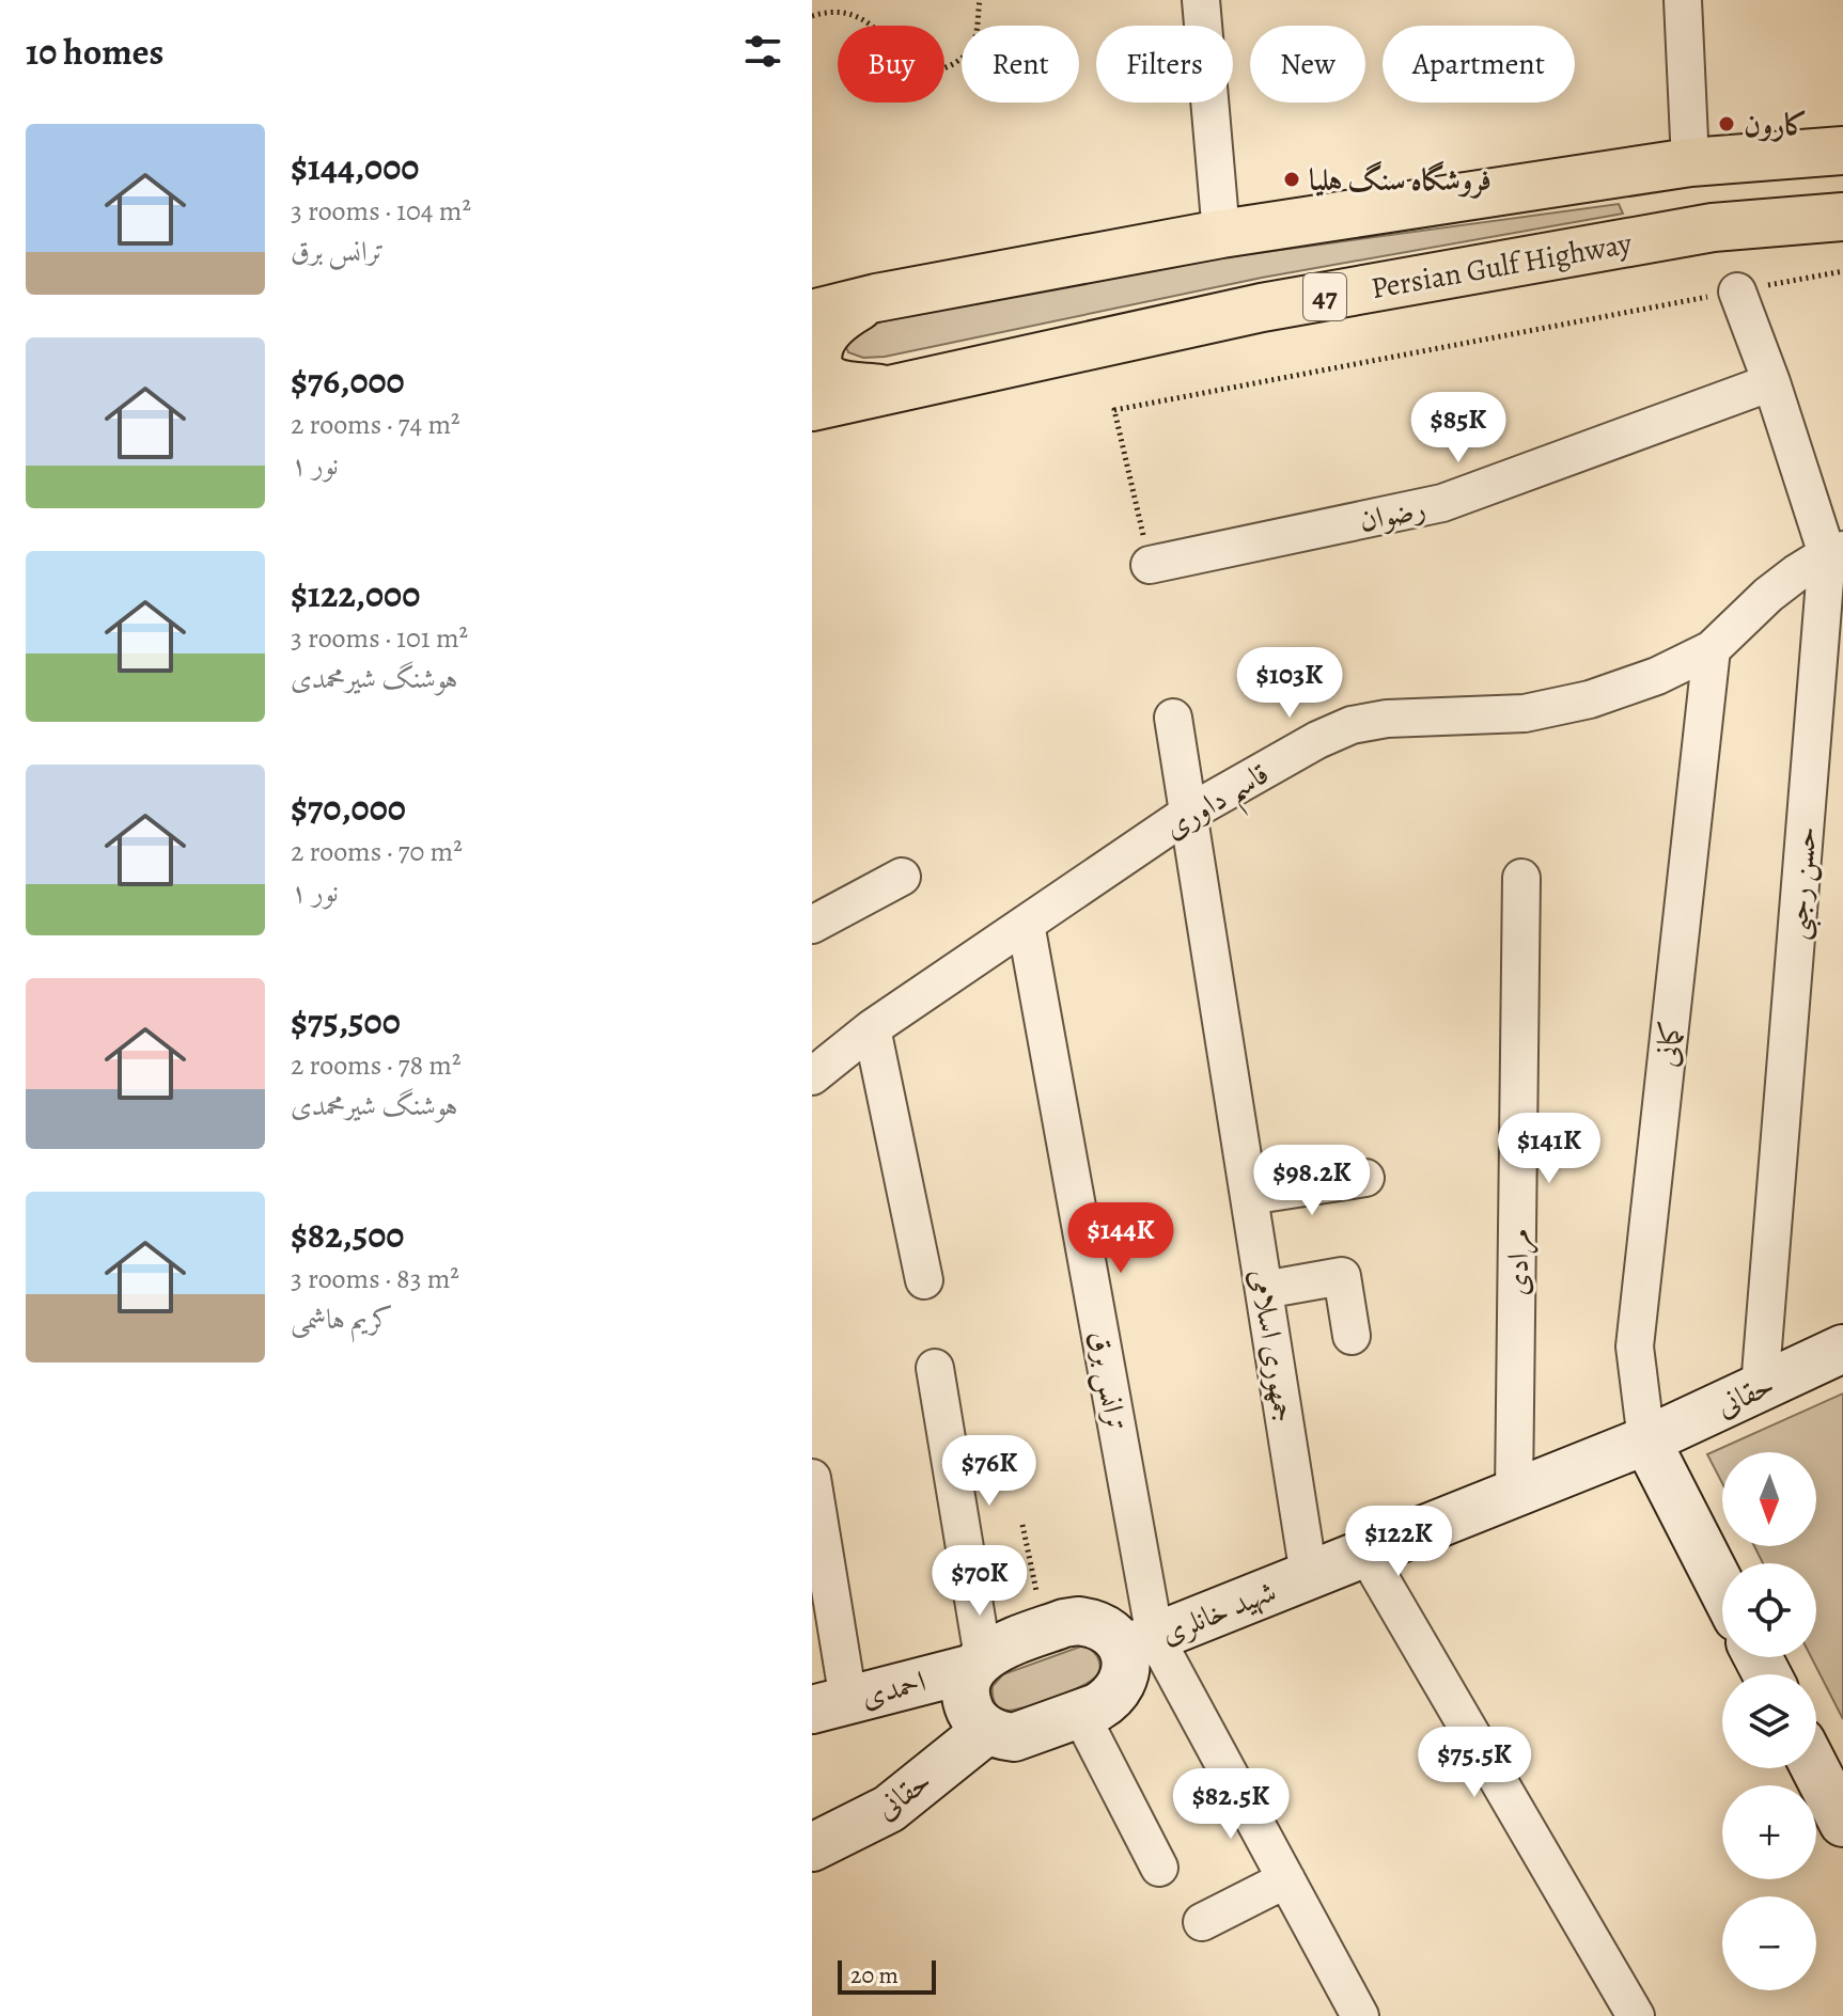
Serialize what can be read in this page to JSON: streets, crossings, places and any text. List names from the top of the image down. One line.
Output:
{"streets":{"highway":["Persian Gulf Highway","47"],"street":["رضوان","قاسم داوری","حسن رجبی","کمانی","مرادی","جمهوری اسلامی","ترانس برق","حقانی","شهید خانلری","احمدی"]},"crossings":[["رضوان","حسن رجبی"],["قاسم داوری","حسن رجبی"],["قاسم داوری","کمانی"],["قاسم داوری","جمهوری اسلامی"],["قاسم داوری","ترانس برق"],["حسن رجبی","حقانی"],["کمانی","حقانی"],["کمانی","شهید خانلری"],["مرادی","شهید خانلری"],["جمهوری اسلامی","شهید خانلری"],["ترانس برق","شهید خانلری"],["ترانس برق","احمدی"],["حقانی","شهید خانلری"],["شهید خانلری","احمدی"]],"places":["کارون","فروشگاه سنگ هلیا"],"scale_bar":"20 m","north":"bottom","page":{"heading":"10 homes","chip":["Buy","Rent","Filters","New","Apartment"],"list":[{"name":"$144,000","note":"3 rooms · 104 m² · ترانس برق"},{"name":"$76,000","note":"2 rooms · 74 m² · نور ۱"},{"name":"$122,000","note":"3 rooms · 101 m² · هوشنگ شیرمحمدی"},{"name":"$70,000","note":"2 rooms · 70 m² · نور ۱"},{"name":"$75,500","note":"2 rooms · 78 m² · هوشنگ شیرمحمدی"},{"name":"$82,500","note":"3 rooms · 83 m² · کریم هاشمی"}],"price":["$85K","$103K","$141K","$98.2K","$144K","$76K","$122K","$70K","$75.5K","$82.5K"],"map_buttons":["+","−"],"scale":"20 m"}}
